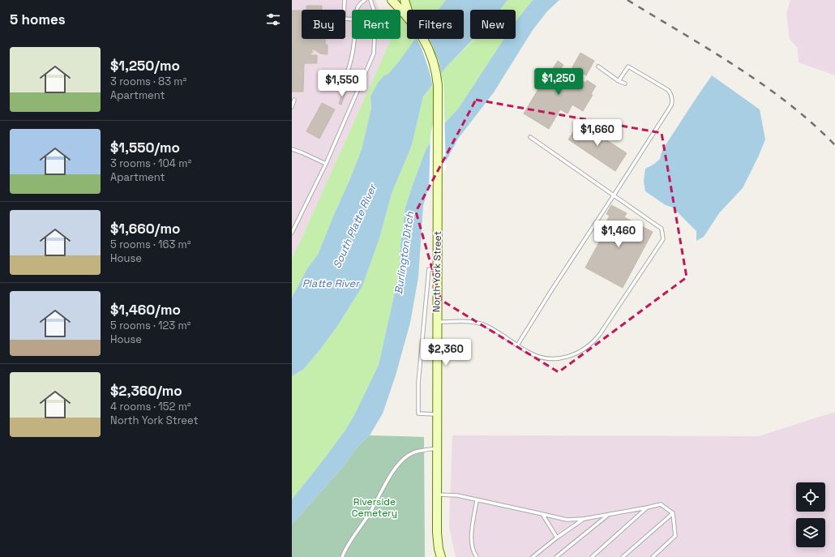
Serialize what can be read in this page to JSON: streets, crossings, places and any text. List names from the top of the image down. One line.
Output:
{"streets":{"main road":["North York Street"]},"water":["South Platte River","Burlington Ditch","Platte River"],"parks":["Riverside Cemetery"],"page":{"heading":"5 homes","chip":["Buy","Rent","Filters","New"],"list":[{"name":"$1,250/mo","note":"3 rooms · 83 m² · Apartment"},{"name":"$1,550/mo","note":"3 rooms · 104 m² · Apartment"},{"name":"$1,660/mo","note":"5 rooms · 163 m² · House"},{"name":"$1,460/mo","note":"5 rooms · 123 m² · House"},{"name":"$2,360/mo","note":"4 rooms · 152 m² · North York Street"}],"price":["$1,250","$1,550","$1,660","$1,460","$2,360"]}}
